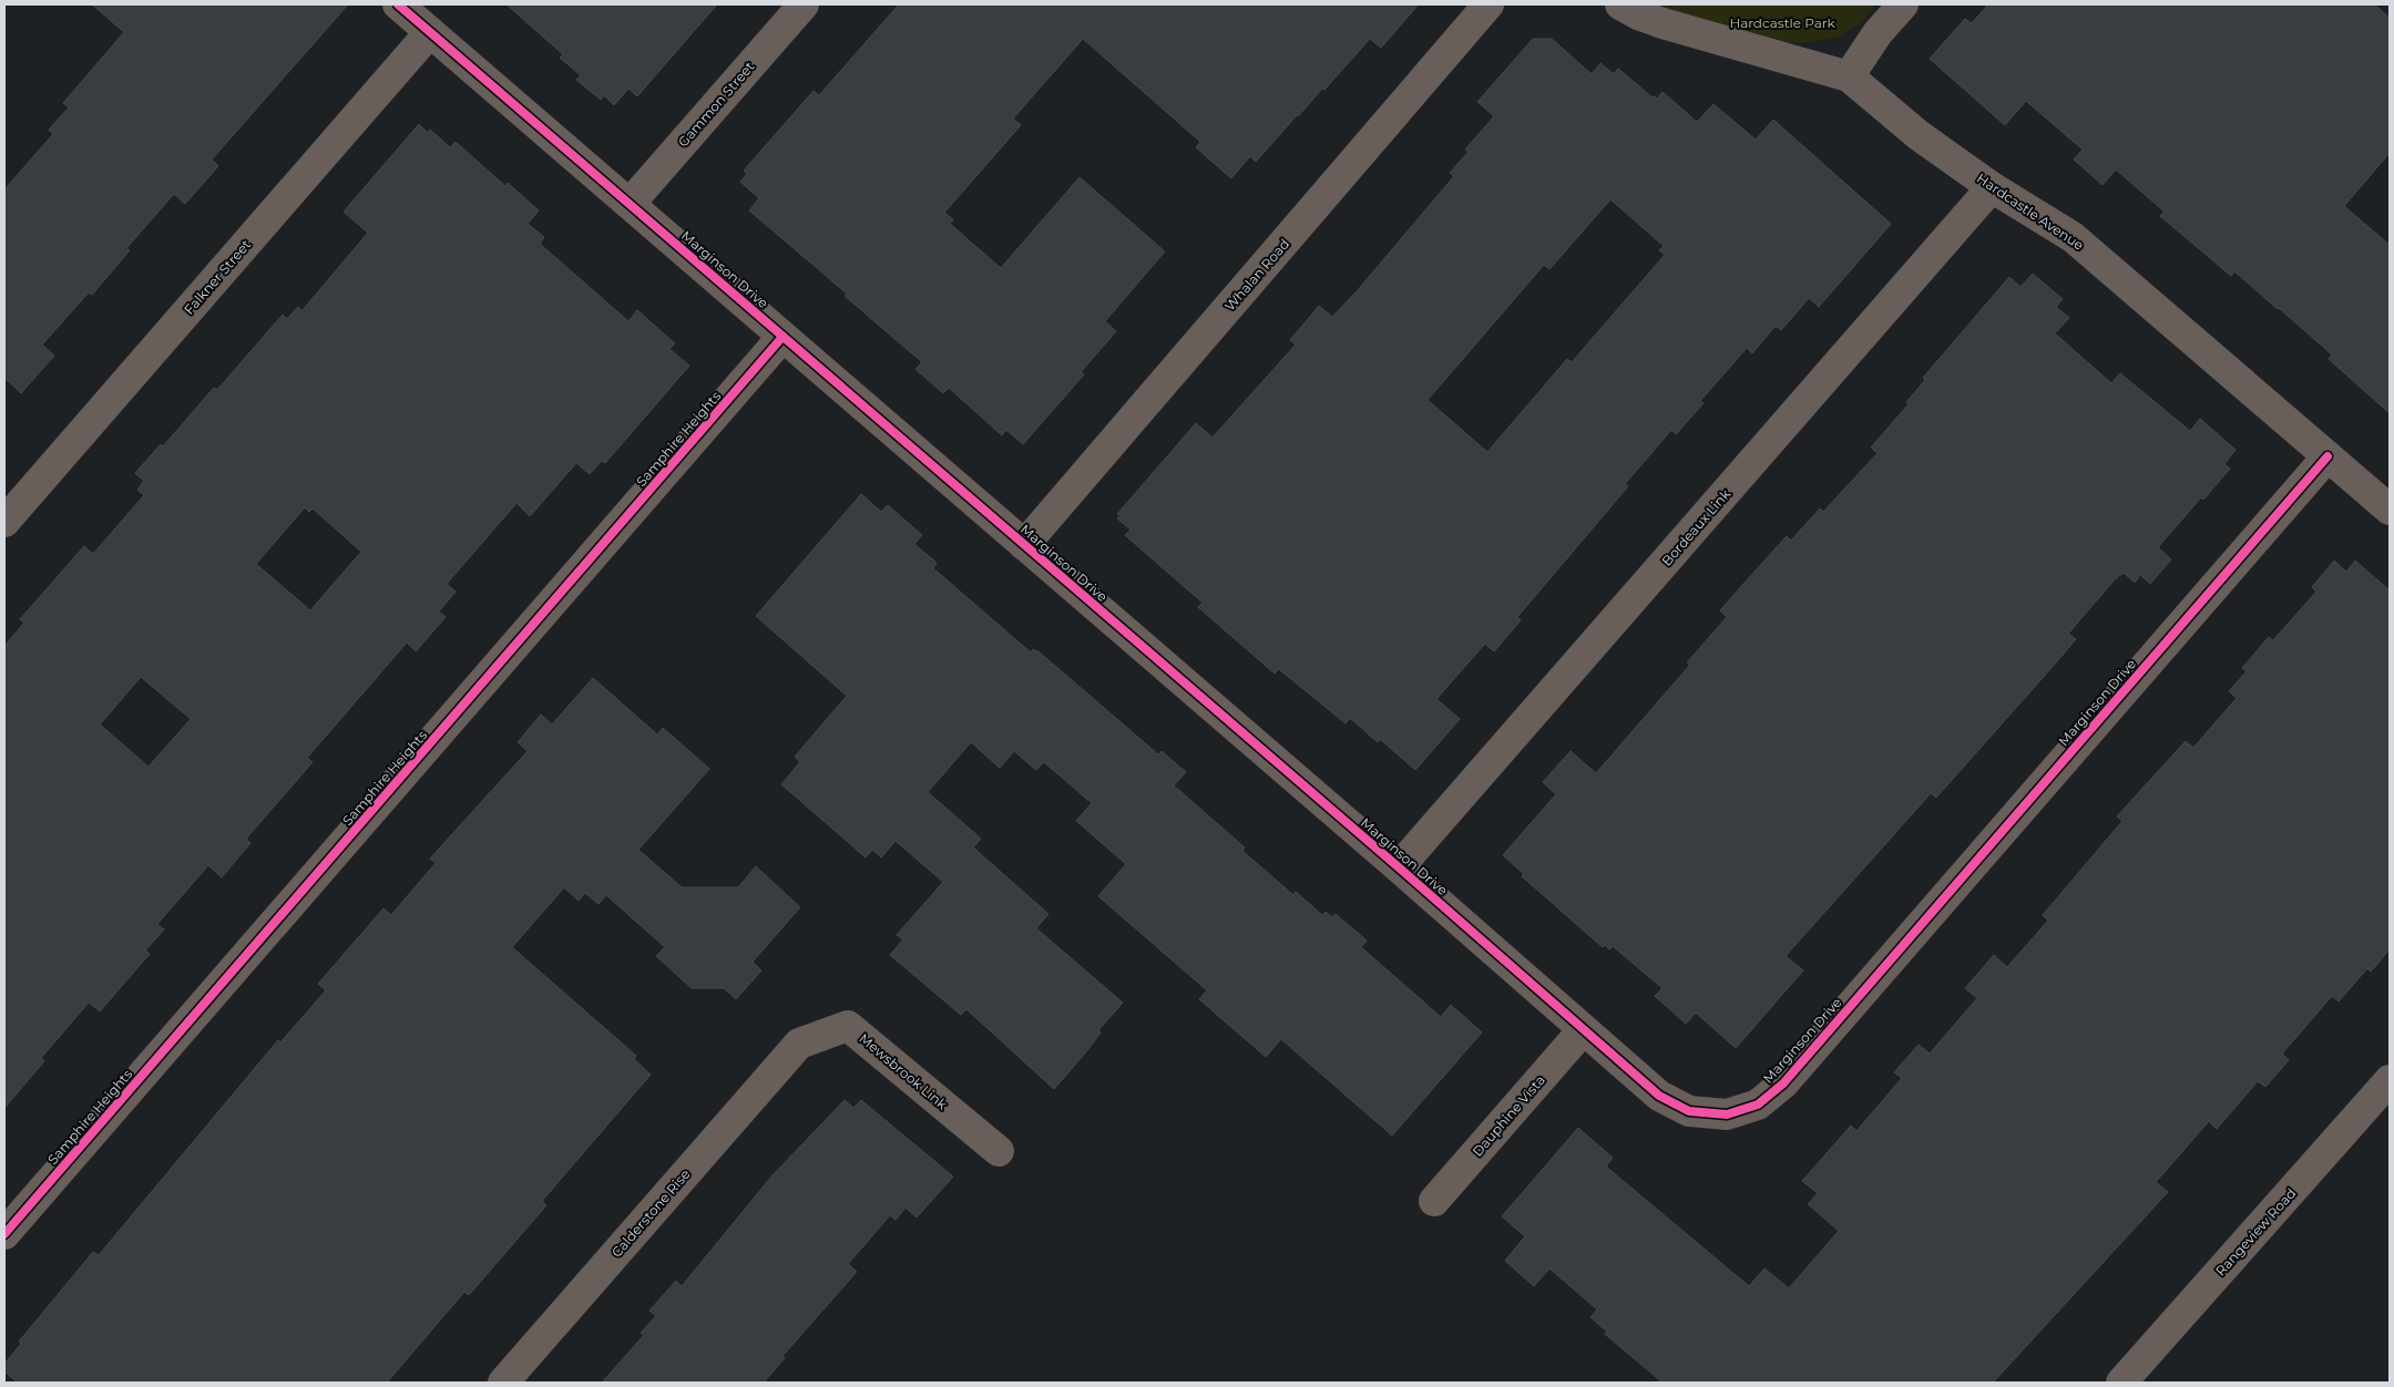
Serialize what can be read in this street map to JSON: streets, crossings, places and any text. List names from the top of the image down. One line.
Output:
{"streets":{"street":["Gammon Street","Hardcastle Avenue","Marginson Drive","Whalan Road","Falkner Street","Samphire Heights","Bordeaux Link","Mewsbrook Link","Dauphine Vista","Calderstone Rise","Rangeview Road"]},"crossings":[["Gammon Street","Marginson Drive"],["Hardcastle Avenue","Marginson Drive"],["Hardcastle Avenue","Bordeaux Link"],["Marginson Drive","Whalan Road"],["Marginson Drive","Falkner Street"],["Marginson Drive","Samphire Heights"],["Marginson Drive","Bordeaux Link"],["Marginson Drive","Dauphine Vista"],["Mewsbrook Link","Calderstone Rise"]],"parks":["Hardcastle Park"]}
